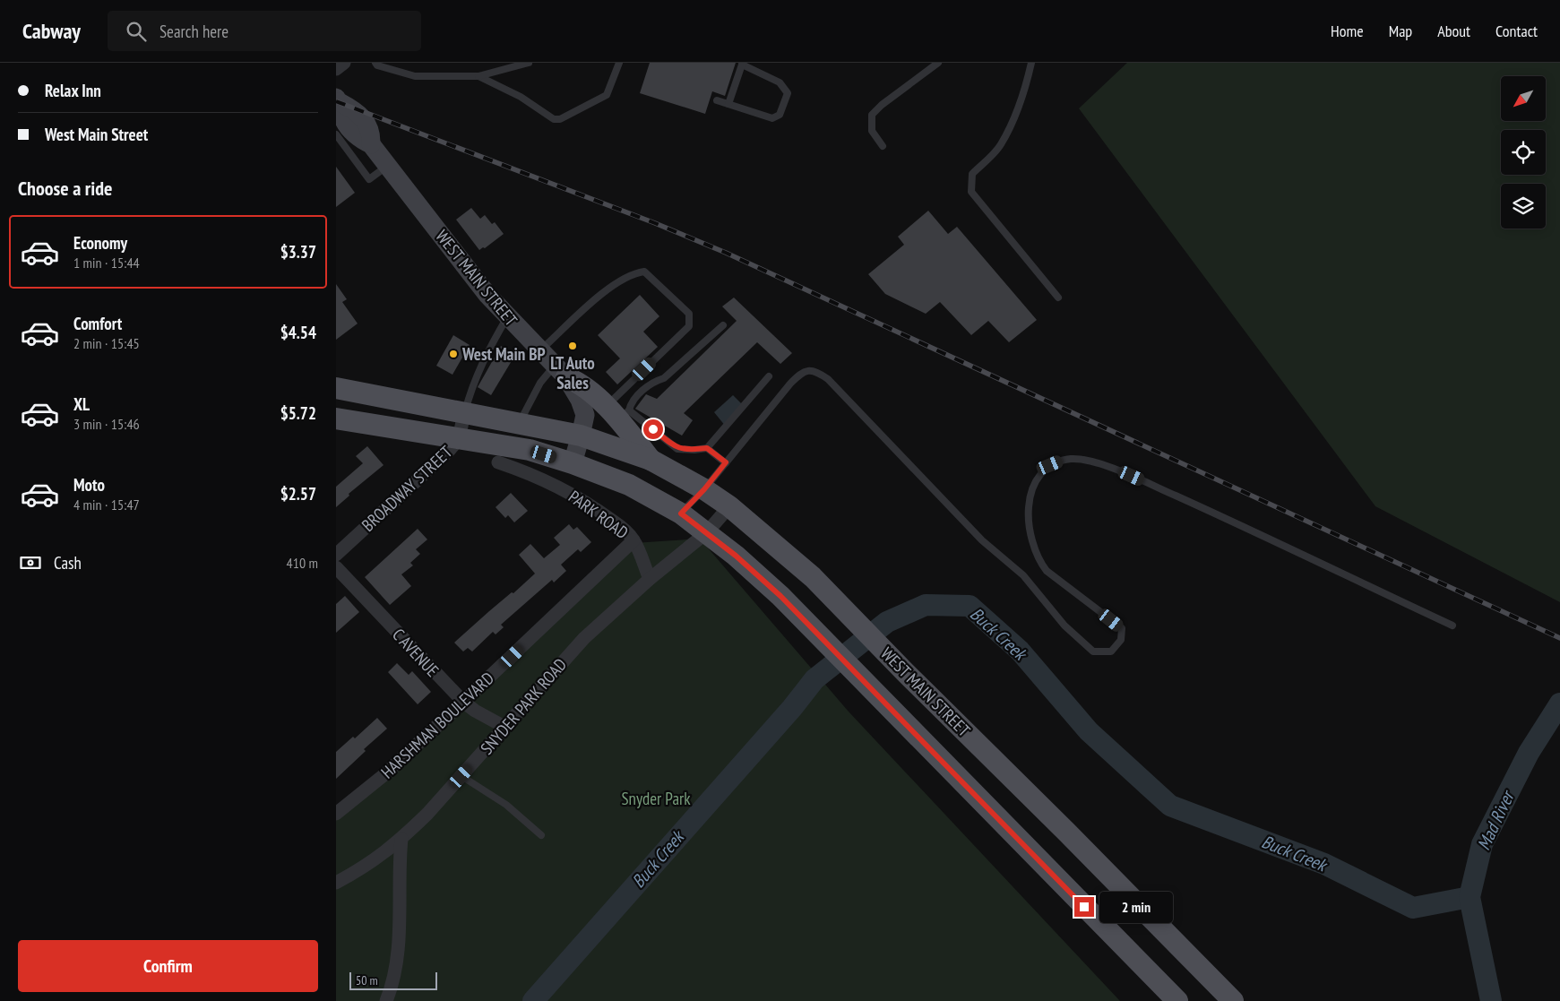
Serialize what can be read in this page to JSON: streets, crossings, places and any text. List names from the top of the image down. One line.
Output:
{"streets":{"main road":["WEST MAIN STREET","PARK ROAD"],"street":["BROADWAY STREET","C AVENUE","SNYDER PARK ROAD","HARSHMAN BOULEVARD"]},"crossings":[["WEST MAIN STREET","PARK ROAD"],["BROADWAY STREET","PARK ROAD"],["PARK ROAD","SNYDER PARK ROAD"],["PARK ROAD","HARSHMAN BOULEVARD"],["C AVENUE","SNYDER PARK ROAD"],["C AVENUE","HARSHMAN BOULEVARD"]],"water":["Buck Creek","Mad River"],"parks":["Snyder Park"],"places":["LT Auto Sales","West Main BP"],"scale_bar":"50 m","north":"bottom left","page":{"header":"Cabway","search":"Search here","nav":["Home","Map","About","Contact"],"banner":["Relax Inn","West Main Street"],"heading":"Choose a ride","list":[{"name":"Economy","note":"1 min · 15:44","value":"$3.37"},{"name":"Comfort","note":"2 min · 15:45","value":"$4.54"},{"name":"XL","note":"3 min · 15:46","value":"$5.72"},{"name":"Moto","note":"4 min · 15:47","value":"$2.57"}],"pay":["Cash","410 m"],"bubble":"2 min","buttons":"Confirm","scale":"50 m"}}
